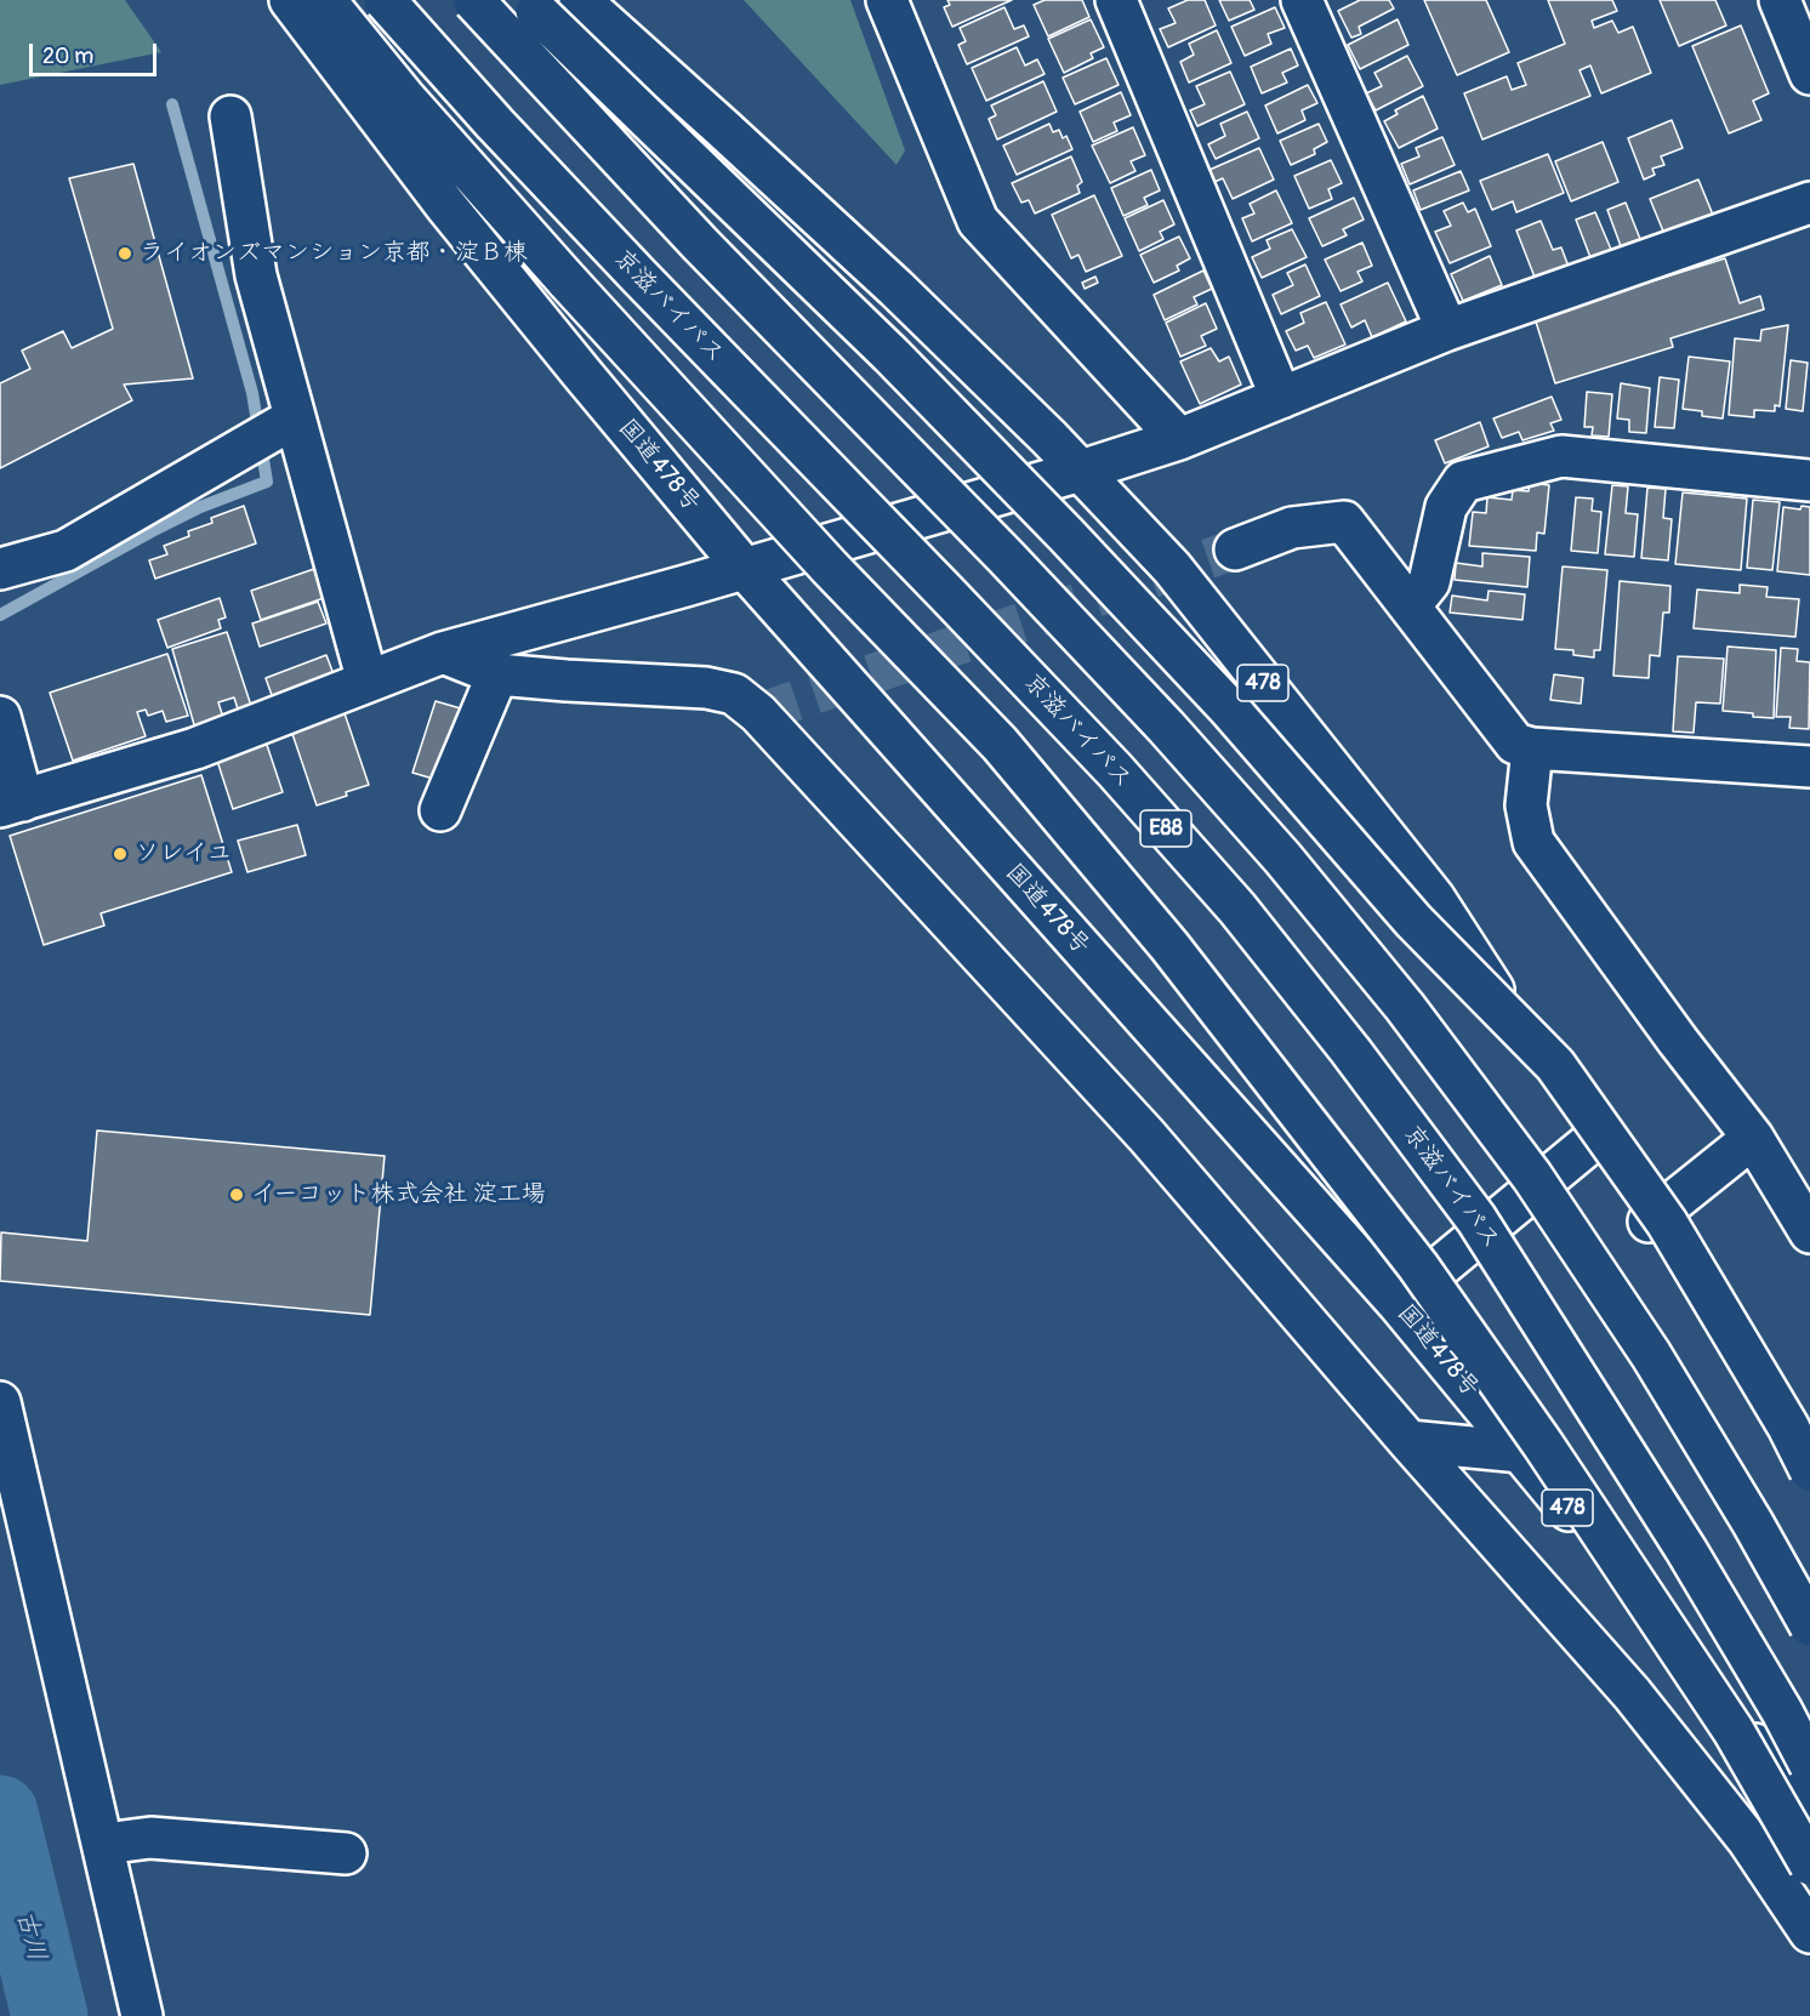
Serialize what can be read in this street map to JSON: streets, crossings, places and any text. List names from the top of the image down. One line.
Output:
{"streets":{"main road":["京滋バイパス","国道478号","478","E88"]},"water":["古川"],"places":["ライオンズマンション京都・淀Ｂ棟","ソレイユ","イーコット株式会社 淀工場"],"scale_bar":"20 m"}
